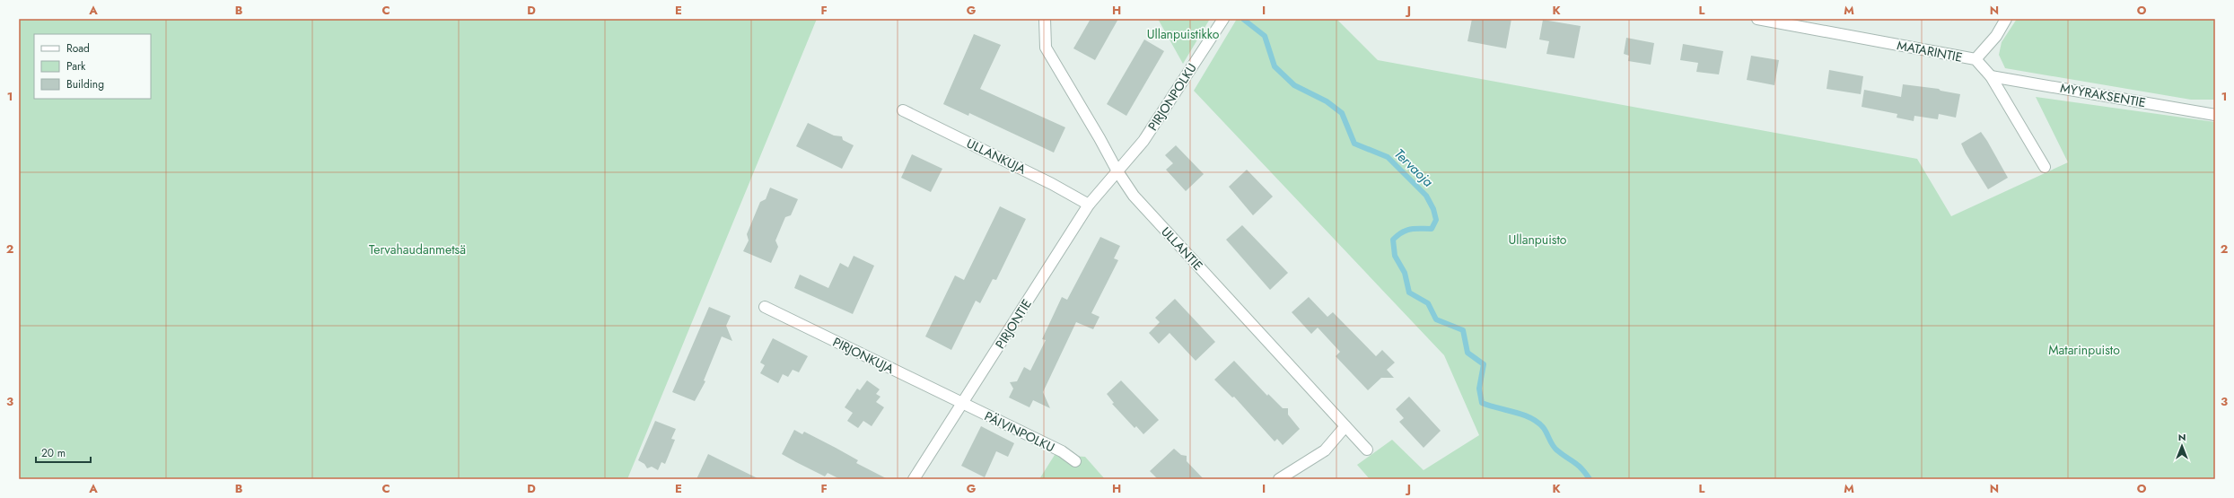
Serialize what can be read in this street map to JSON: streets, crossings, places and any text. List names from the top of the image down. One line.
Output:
{"streets":{"street":["MATARINTIE","MYYRAKSENTIE","PIRJONPOLKU","ULLANKUJA","ULLANTIE","PIRJONTIE","PIRJONKUJA","PÄIVINPOLKU"]},"crossings":[["MATARINTIE","MYYRAKSENTIE"],["PIRJONPOLKU","ULLANTIE"],["PIRJONPOLKU","PIRJONTIE"],["ULLANKUJA","PIRJONTIE"],["ULLANTIE","PIRJONTIE"],["PIRJONTIE","PIRJONKUJA"],["PIRJONTIE","PÄIVINPOLKU"],["PIRJONKUJA","PÄIVINPOLKU"]],"water":["Tervaoja"],"parks":["Ullanpuistikko","Ullanpuisto","Tervahaudanmetsä","Matarinpuisto"],"legend":["Road","Park","Building"],"scale_bar":"20 m","north":"top","grid":{"columns":["A","B","C","D","E","F","G","H","I","J","K","L","M","N","O"],"rows":["1","2","3"]}}
